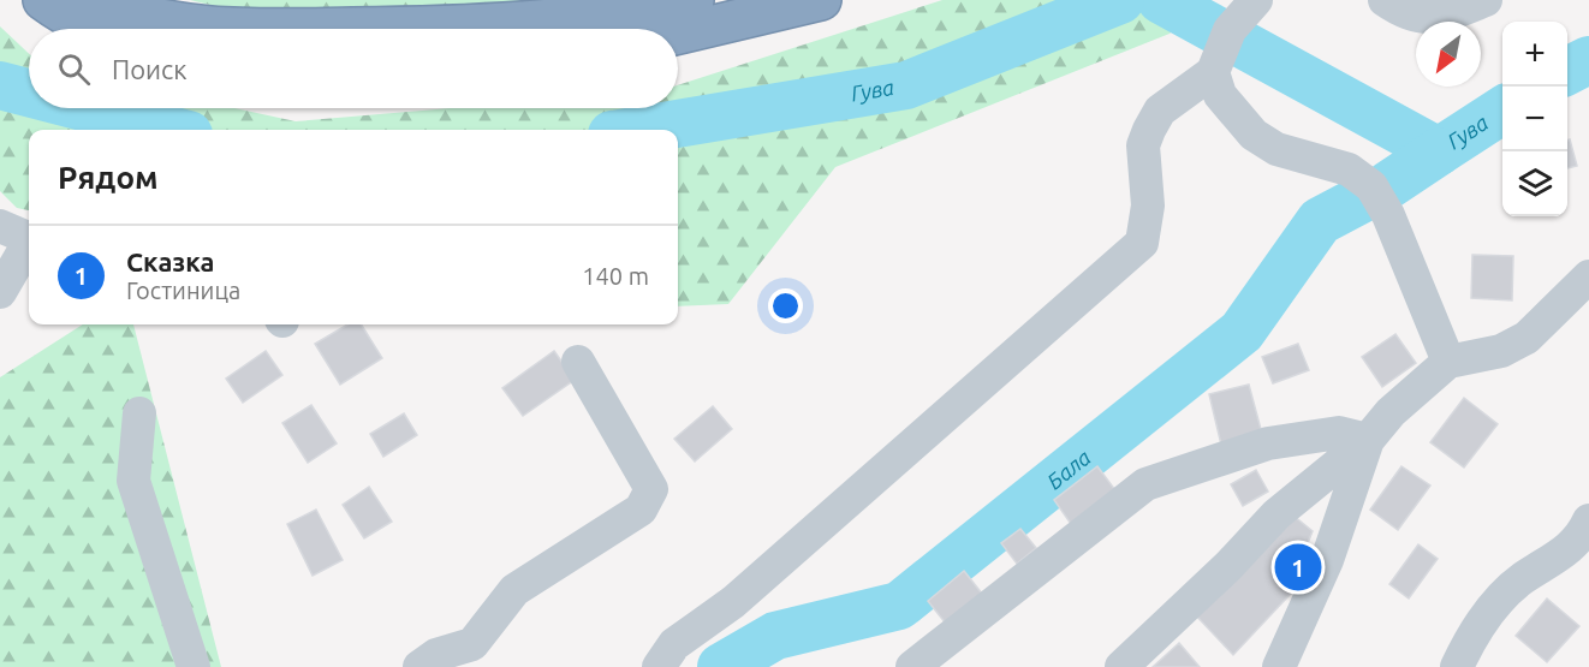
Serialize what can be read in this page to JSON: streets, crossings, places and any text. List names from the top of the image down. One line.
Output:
{"water":["Гува","Бала"],"north":"bottom left","page":{"map_buttons":["+","−"],"search":"Поиск","heading":"Рядом","list":[{"mark":"1","name":"Сказка","note":"Гостиница","value":"140 m"}],"pins":"1"}}
